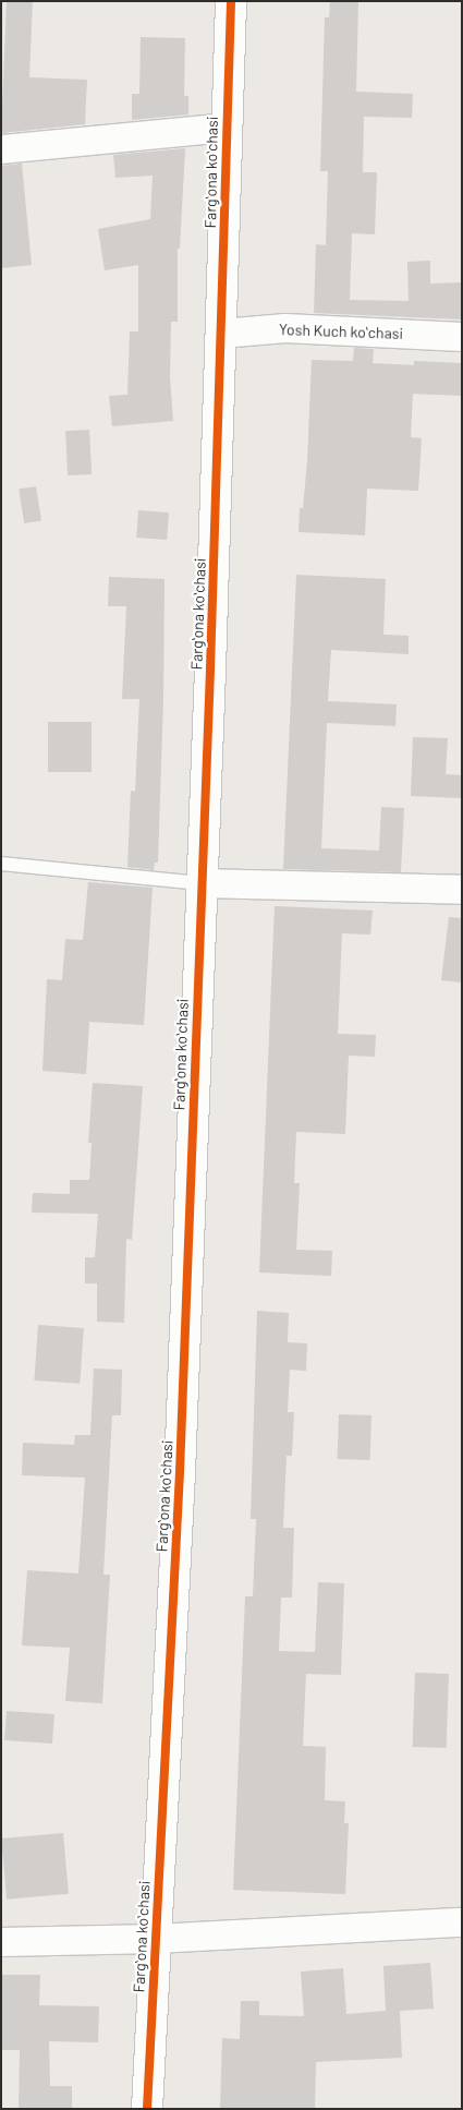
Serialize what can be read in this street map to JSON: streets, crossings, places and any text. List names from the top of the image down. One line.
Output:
{"streets":{"street":["Fargʻona koʻchasi","Yosh Kuch koʻchasi"]},"crossings":[["Fargʻona koʻchasi","Yosh Kuch koʻchasi"]]}
